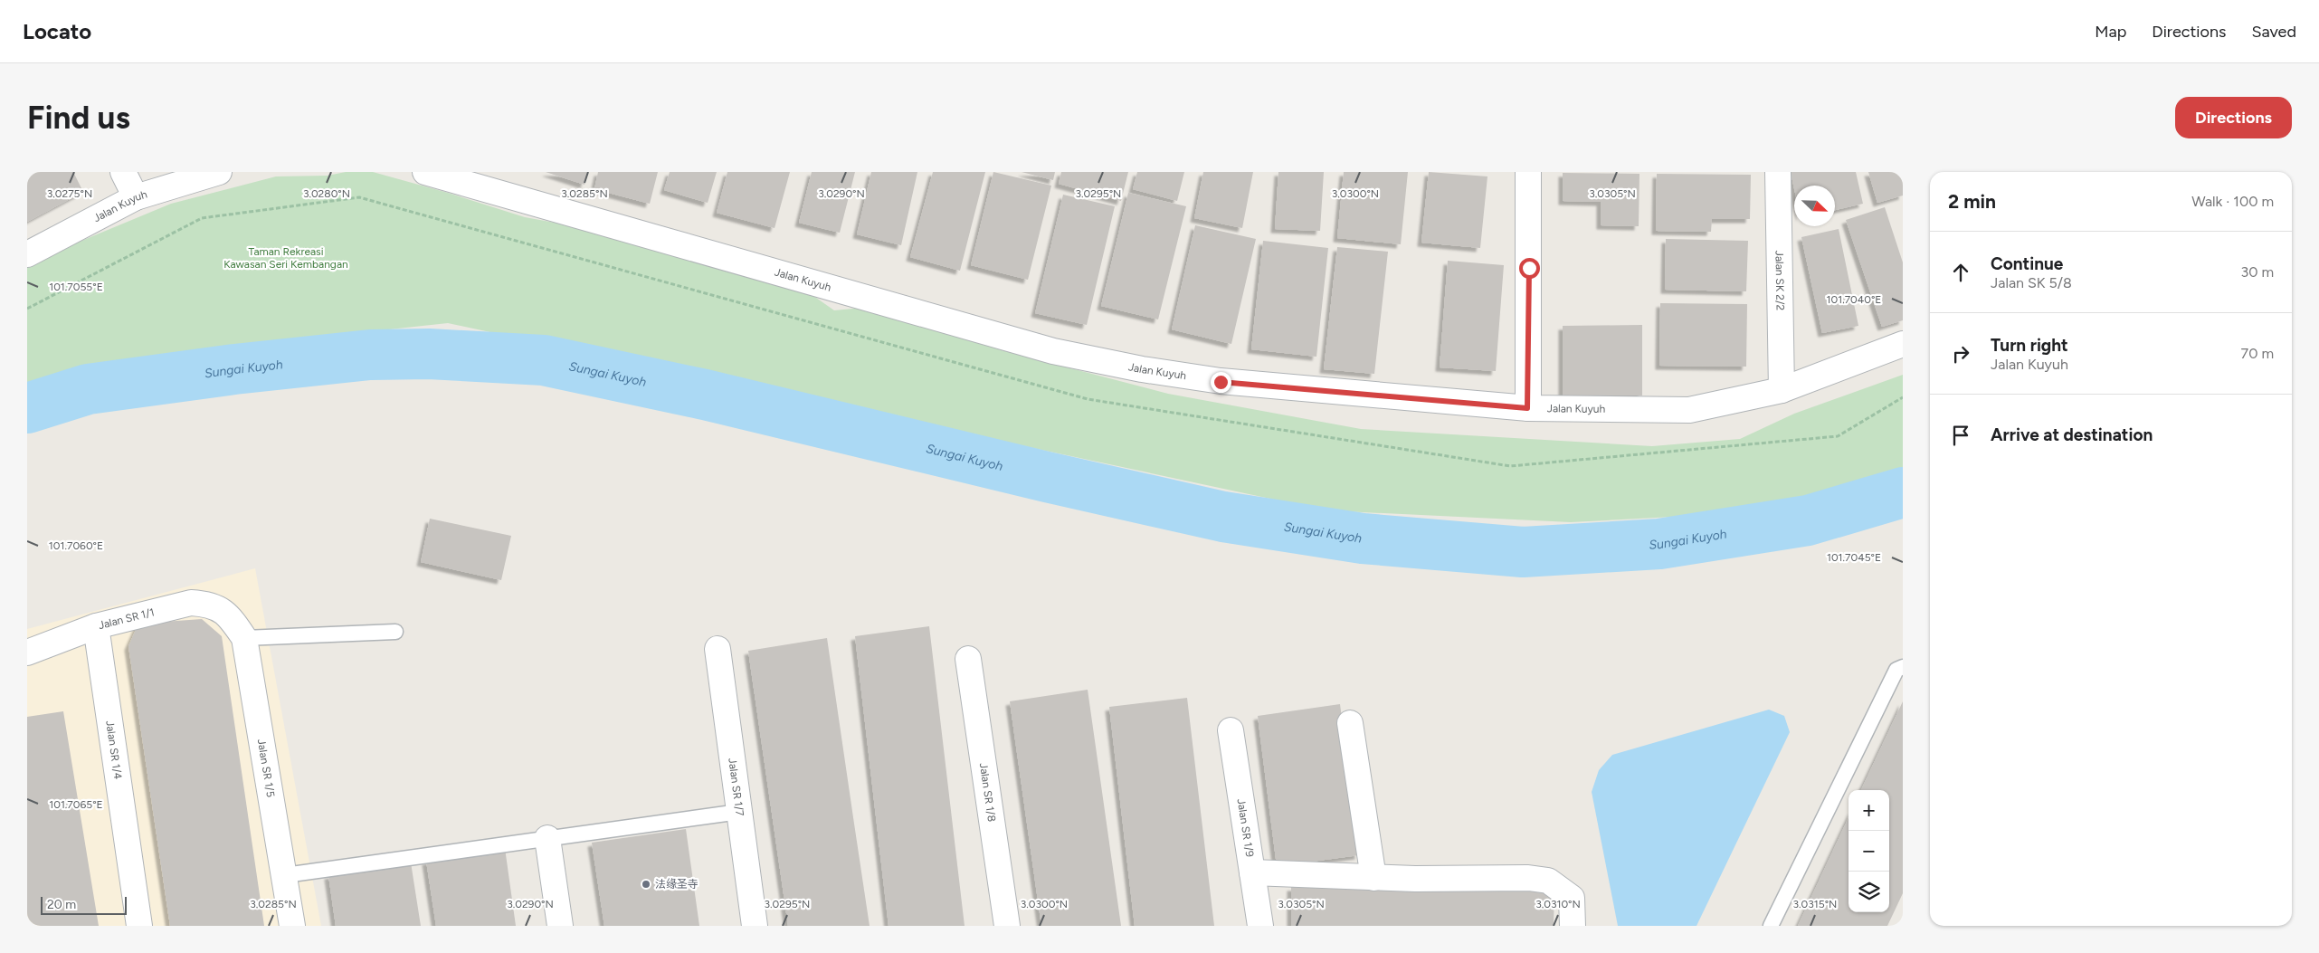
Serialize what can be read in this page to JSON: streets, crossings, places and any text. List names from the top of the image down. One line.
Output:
{"streets":{"street":["Jalan Kuyuh","Jalan SK 2/2","Jalan SR 1/1","Jalan SR 1/4","Jalan SR 1/5","Jalan SR 1/7","Jalan SR 1/8","Jalan SR 1/9"]},"crossings":[["Jalan Kuyuh","Jalan SK 2/2"],["Jalan SR 1/1","Jalan SR 1/4"],["Jalan SR 1/1","Jalan SR 1/5"]],"water":["Sungai Kuyoh"],"parks":["Taman Rekreasi Kawasan Seri Kembangan"],"places":["法缘圣寺"],"scale_bar":"20 m","north":"bottom right","page":{"header":"Locato","nav":["Map","Directions","Saved"],"buttons":"Directions","title":"Find us","heading":["2 min","Walk · 100 m"],"list":[["Continue","Jalan SK 5/8","30 m"],["Turn right","Jalan Kuyuh","70 m"],"Arrive at destination"],"map_buttons":["+","−"],"scale":"20 m"},"coordinates":["3.0275°N","3.0280°N","3.0285°N","3.0290°N","3.0295°N","3.0300°N","3.0305°N","101.7055°E","101.7040°E","101.7060°E","101.7045°E","101.7065°E","3.0310°N","3.0315°N"]}
